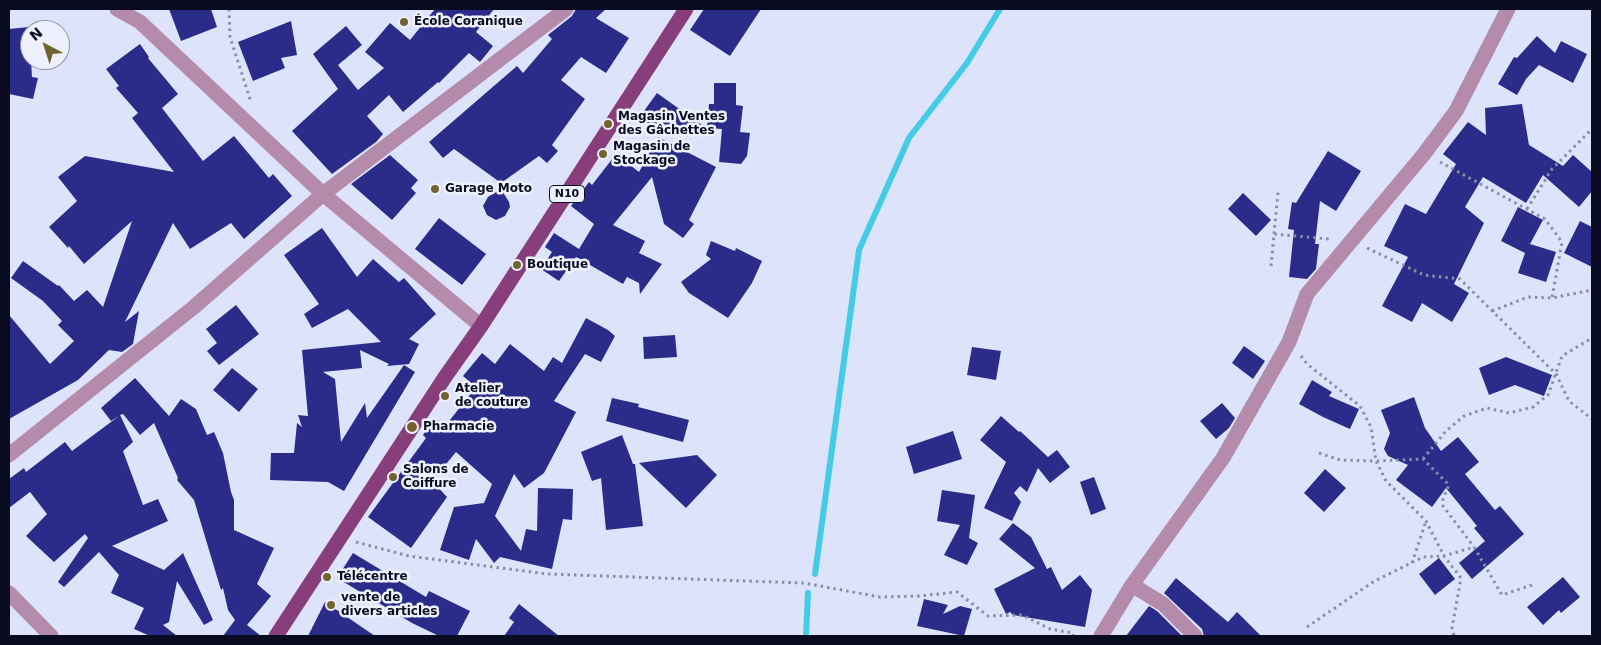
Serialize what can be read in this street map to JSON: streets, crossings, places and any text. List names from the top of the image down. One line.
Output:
{"streets":{"main road":["N10"]},"places":["École Coranique","Magasin Ventes des Gâchettes","Magasin de Stockage","Garage Moto","Boutique","Atelier de couture","Pharmacie","Salons de Coiffure","Télécentre","vente de divers articles"],"north":"top left"}
